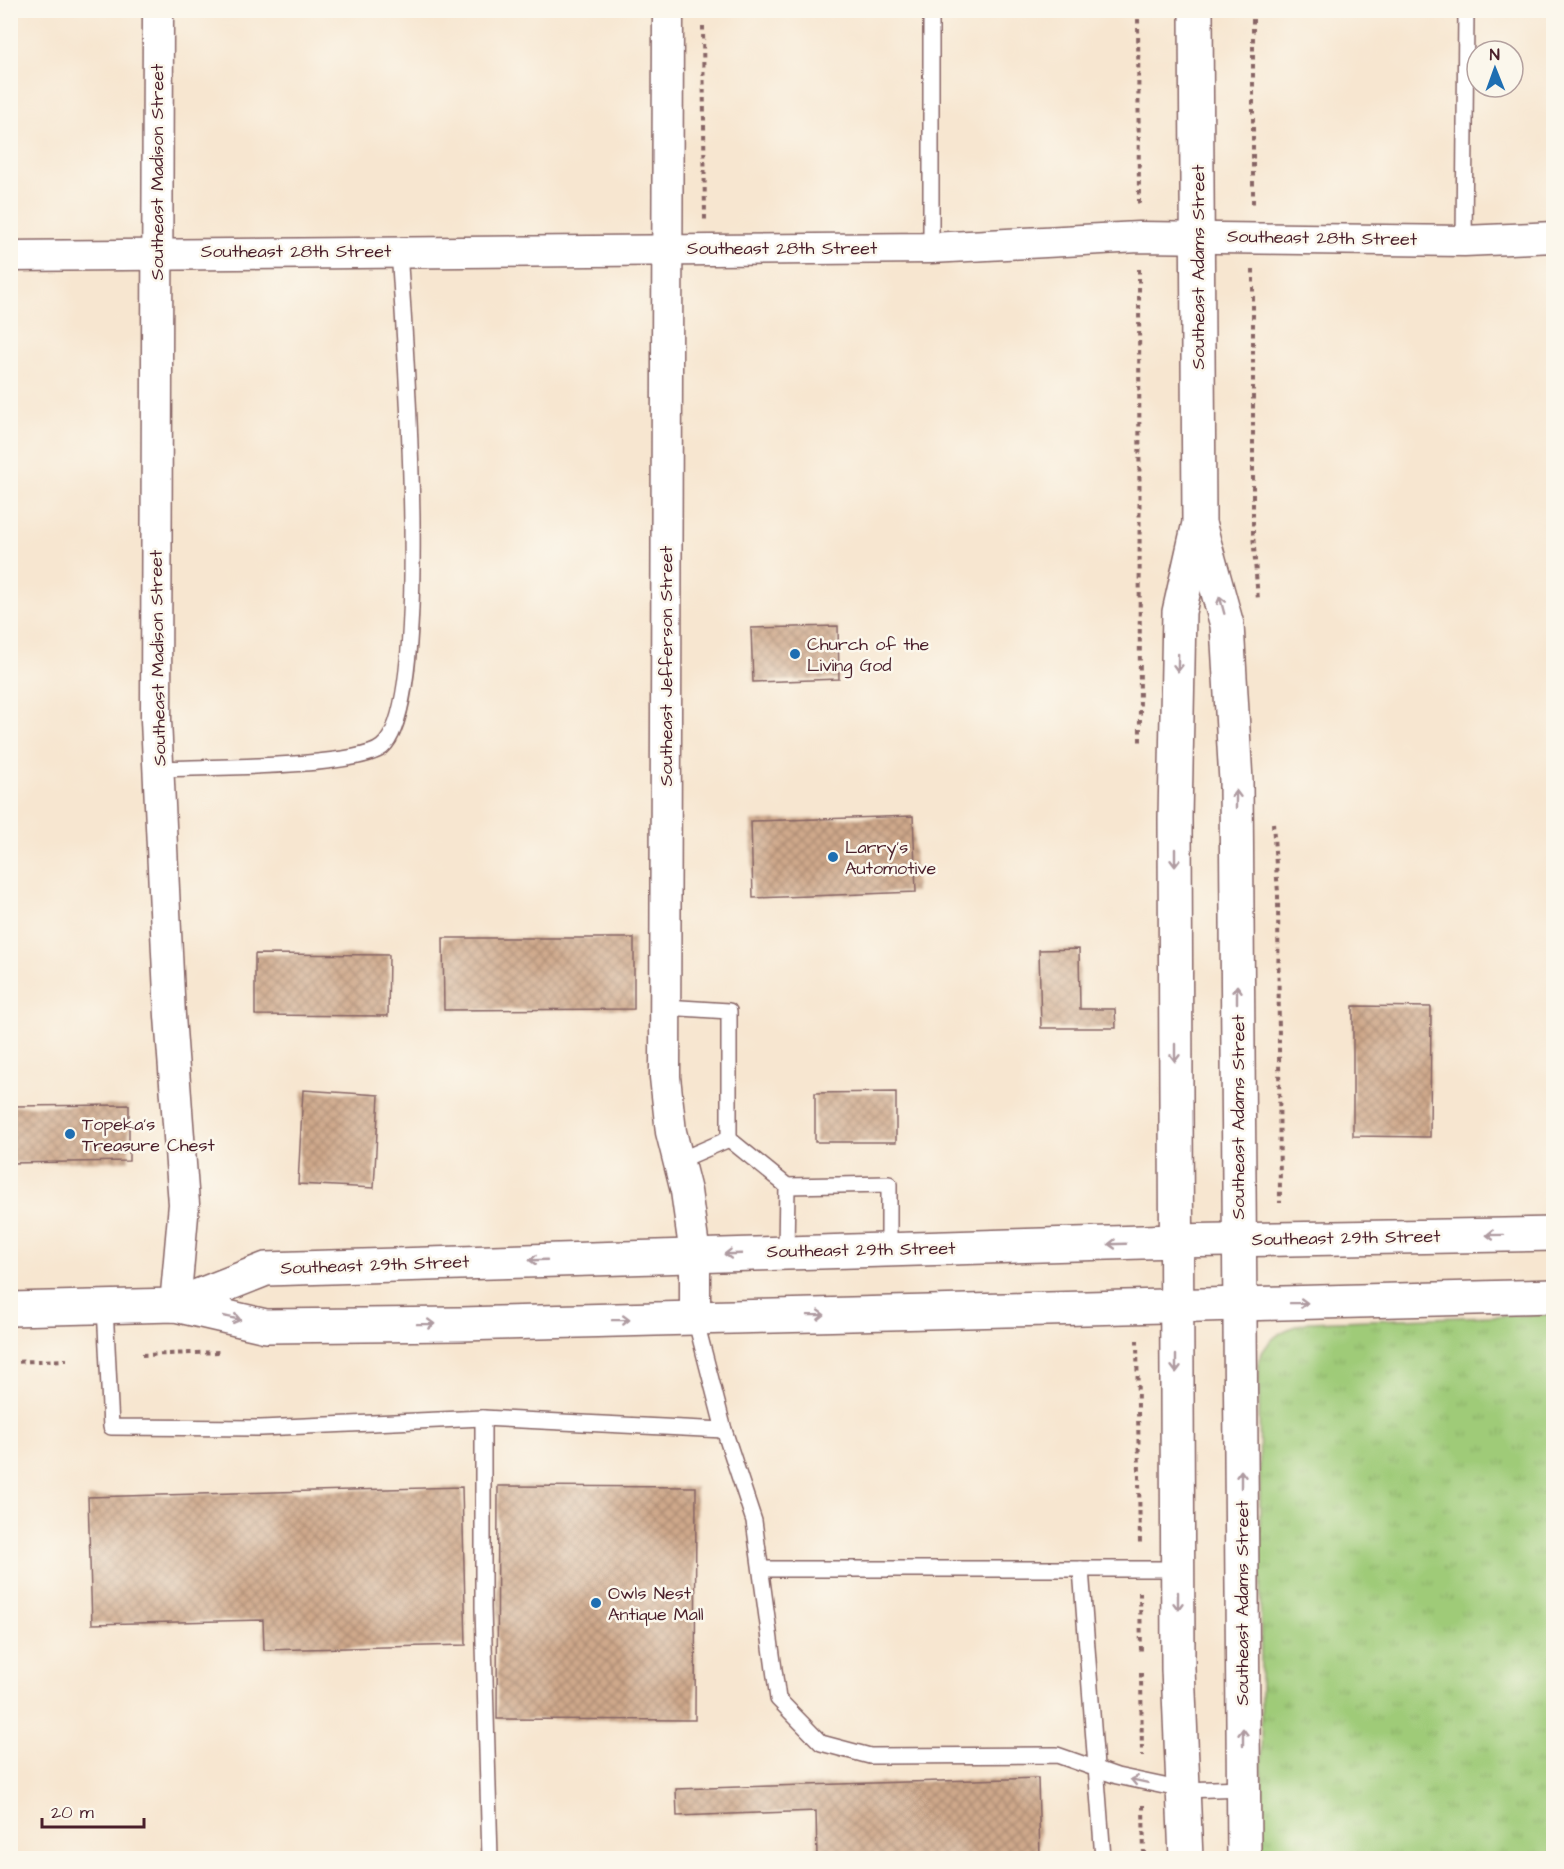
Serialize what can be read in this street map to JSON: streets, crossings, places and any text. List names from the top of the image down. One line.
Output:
{"streets":{"main road":["Southeast Adams Street","Southeast 29th Street"],"street":["Southeast Madison Street","Southeast 28th Street","Southeast Jefferson Street"]},"crossings":[["Southeast Madison Street","Southeast 28th Street"],["Southeast Madison Street","Southeast 29th Street"],["Southeast 28th Street","Southeast Adams Street"],["Southeast 28th Street","Southeast Jefferson Street"],["Southeast Adams Street","Southeast 29th Street"],["Southeast Jefferson Street","Southeast 29th Street"]],"places":["Church of the Living God","Larry's Automotive","Topeka's Treasure Chest","Owls Nest Antique Mall"],"scale_bar":"20 m","north":"top"}
